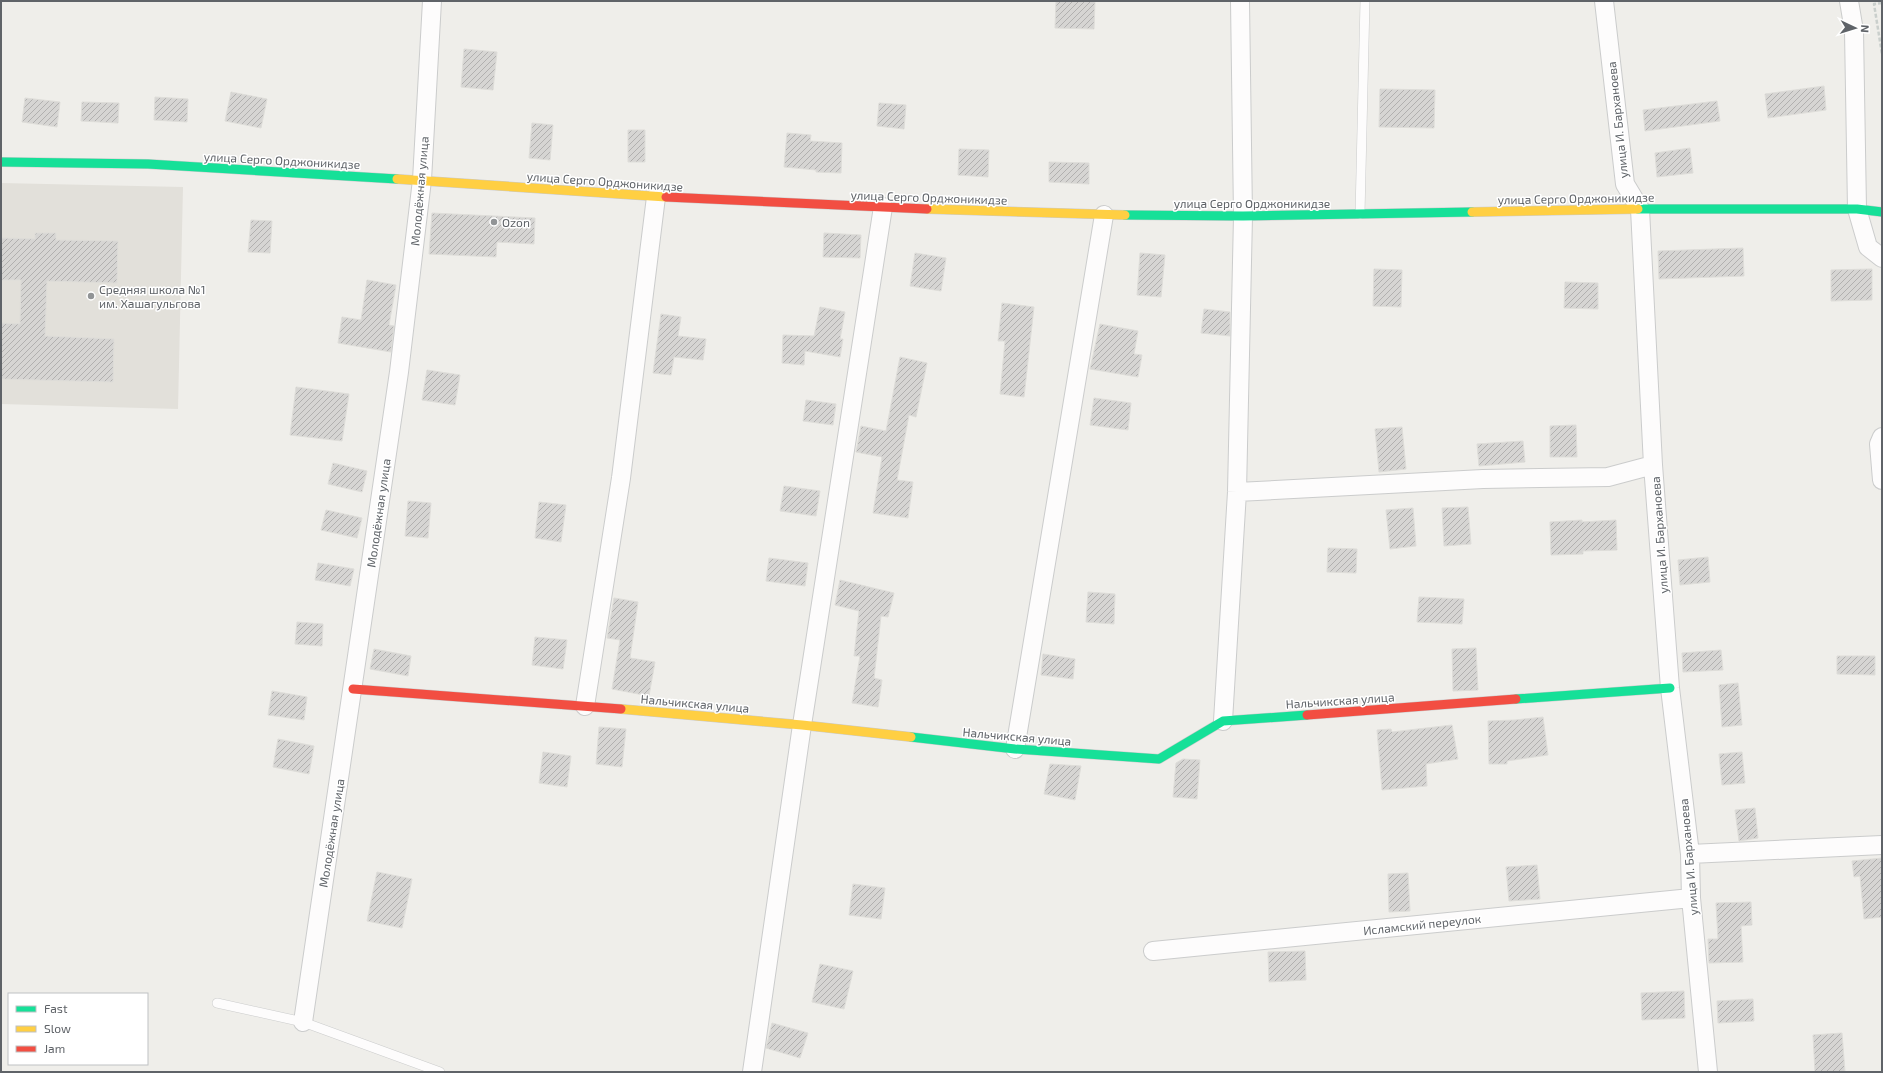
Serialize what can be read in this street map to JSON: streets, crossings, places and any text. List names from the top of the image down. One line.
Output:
{"streets":{"street":["улица И. Барханоева","улица Серго Орджоникидзе","Молодёжная улица","Нальчикская улица","Исламский переулок"]},"crossings":[["улица И. Барханоева","улица Серго Орджоникидзе"],["улица И. Барханоева","Нальчикская улица"],["улица И. Барханоева","Исламский переулок"],["улица Серго Орджоникидзе","Молодёжная улица"],["Молодёжная улица","Нальчикская улица"]],"places":["Ozon","Средняя школа №1 им. Хашагульгова"],"legend":["Fast","Slow","Jam"],"north":"right"}
